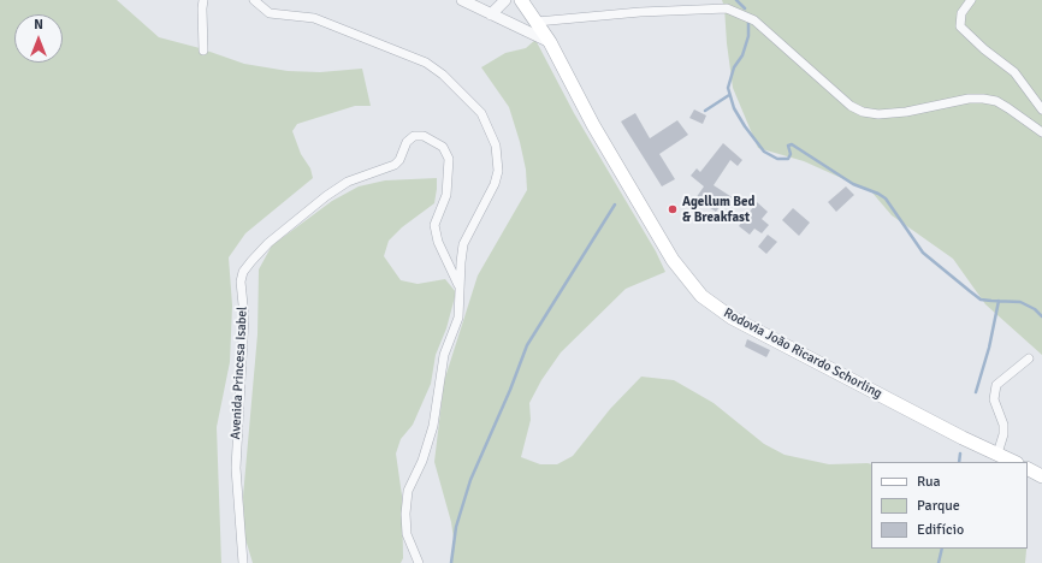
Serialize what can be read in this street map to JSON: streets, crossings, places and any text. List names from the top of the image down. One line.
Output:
{"streets":{"main road":["Rodovia João Ricardo Schorling"],"street":["Avenida Princesa Isabel"]},"places":["Agellum Bed & Breakfast"],"legend":["Rua","Parque","Edifício"],"north":"top"}
